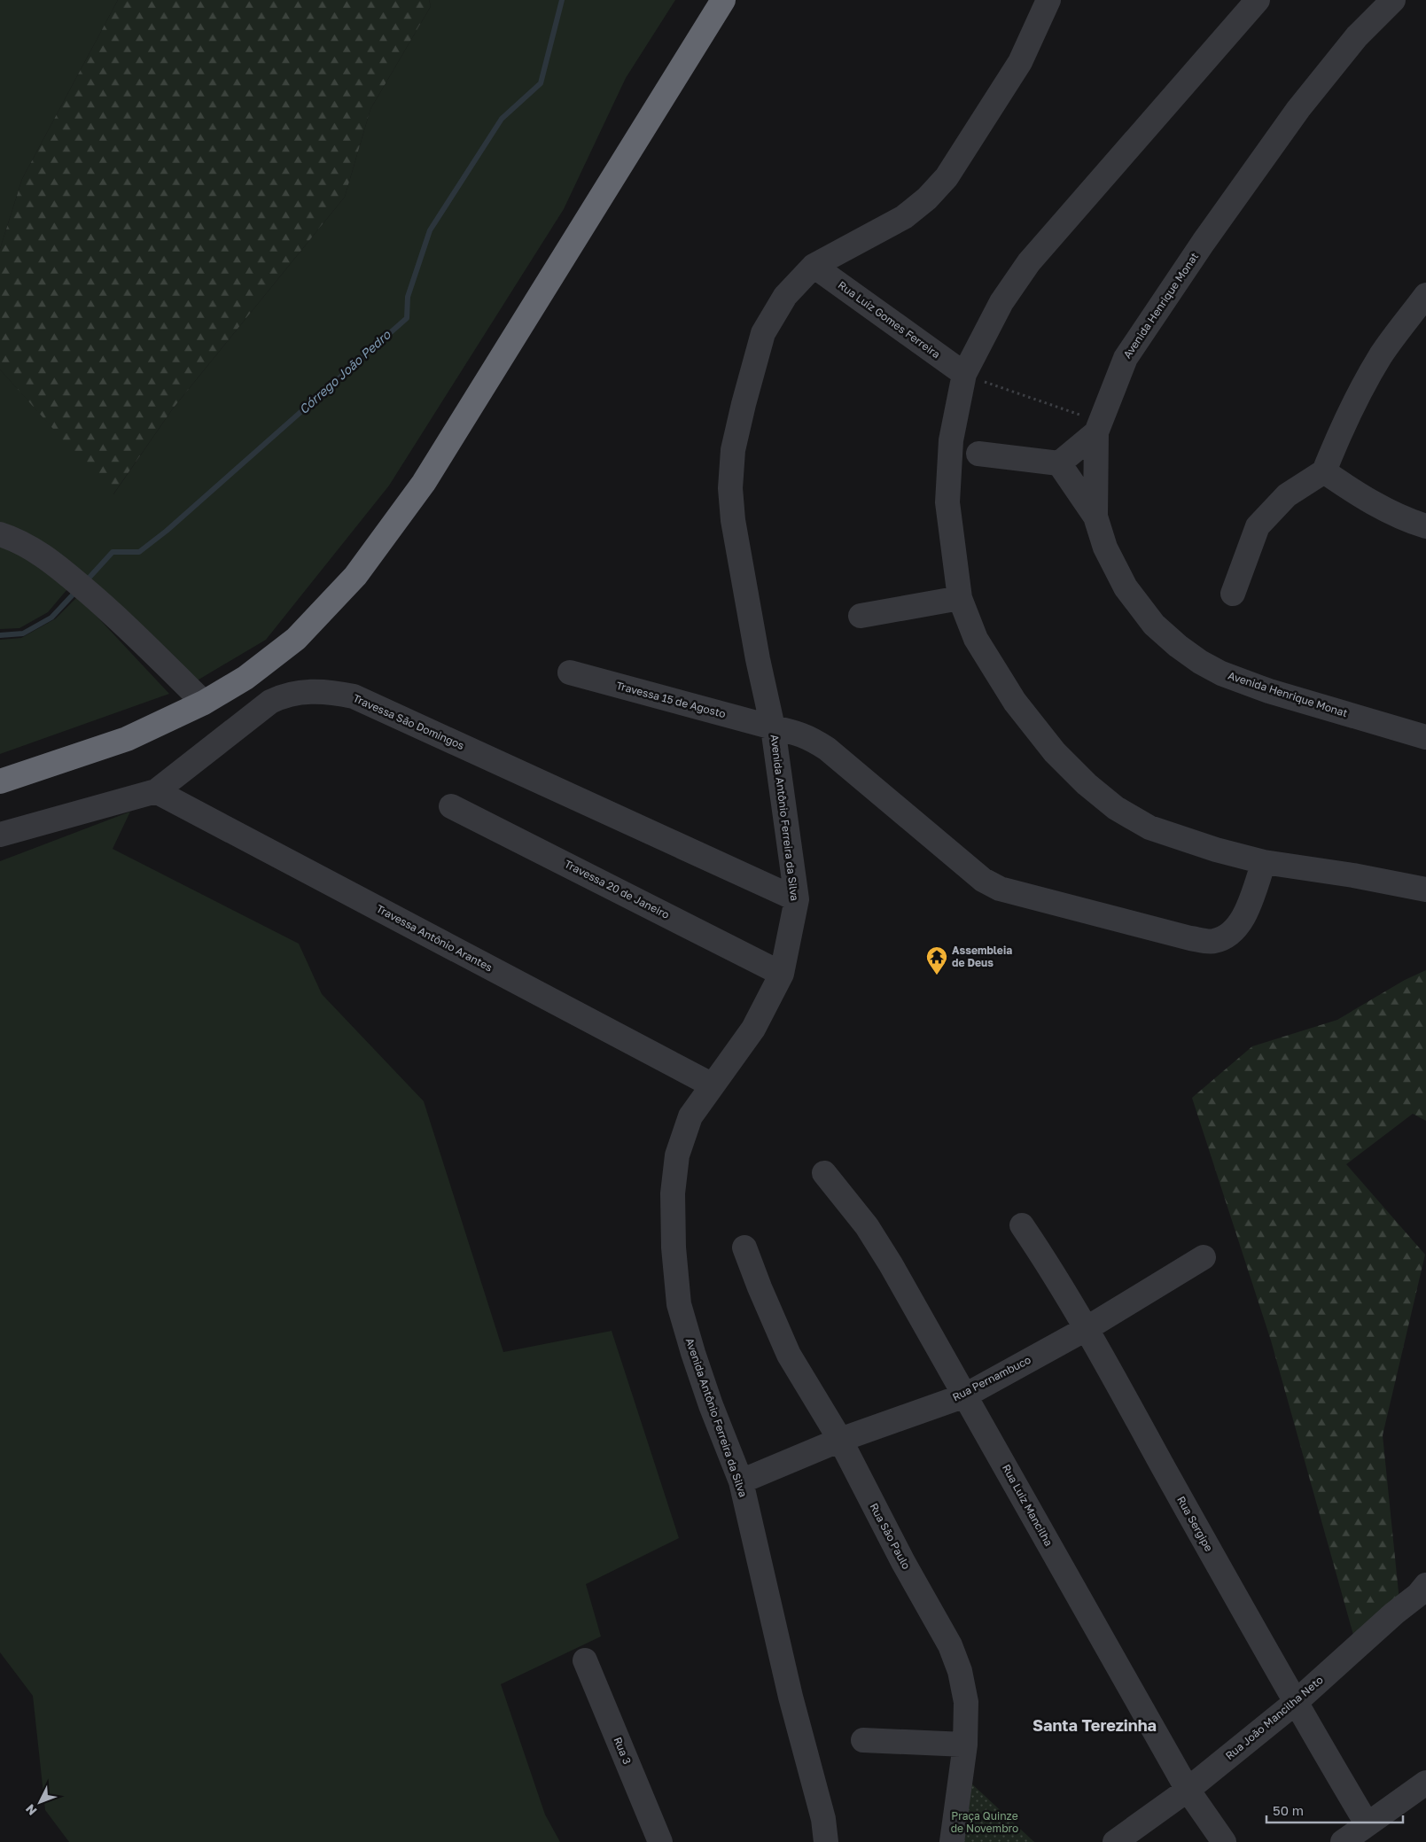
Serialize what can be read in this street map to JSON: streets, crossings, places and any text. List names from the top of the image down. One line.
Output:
{"streets":{"street":["Avenida Henrique Monat","Rua Luiz Gomes Ferreira","Travessa 15 de Agosto","Travessa São Domingos","Avenida Antônio Ferreira da Silva","Travessa 20 de Janeiro","Travessa Antônio Arantes","Rua Pernambuco","Rua Luiz Mancilha","Rua Sergipe","Rua São Paulo","Rua João Mancilha Neto","Rua 3"]},"crossings":[["Rua Luiz Gomes Ferreira","Avenida Antônio Ferreira da Silva"],["Travessa 15 de Agosto","Avenida Antônio Ferreira da Silva"],["Travessa São Domingos","Avenida Antônio Ferreira da Silva"],["Travessa São Domingos","Travessa Antônio Arantes"],["Avenida Antônio Ferreira da Silva","Travessa 20 de Janeiro"],["Avenida Antônio Ferreira da Silva","Travessa Antônio Arantes"],["Avenida Antônio Ferreira da Silva","Rua Pernambuco"],["Rua Pernambuco","Rua Luiz Mancilha"],["Rua Pernambuco","Rua Sergipe"],["Rua Pernambuco","Rua São Paulo"],["Rua Luiz Mancilha","Rua João Mancilha Neto"],["Rua Sergipe","Rua João Mancilha Neto"]],"districts":["Santa Terezinha"],"water":["Córrego João Pedro"],"parks":["Praça Quinze de Novembro"],"places":{"temple":["Assembleia de Deus"]},"scale_bar":"50 m","north":"bottom left"}
